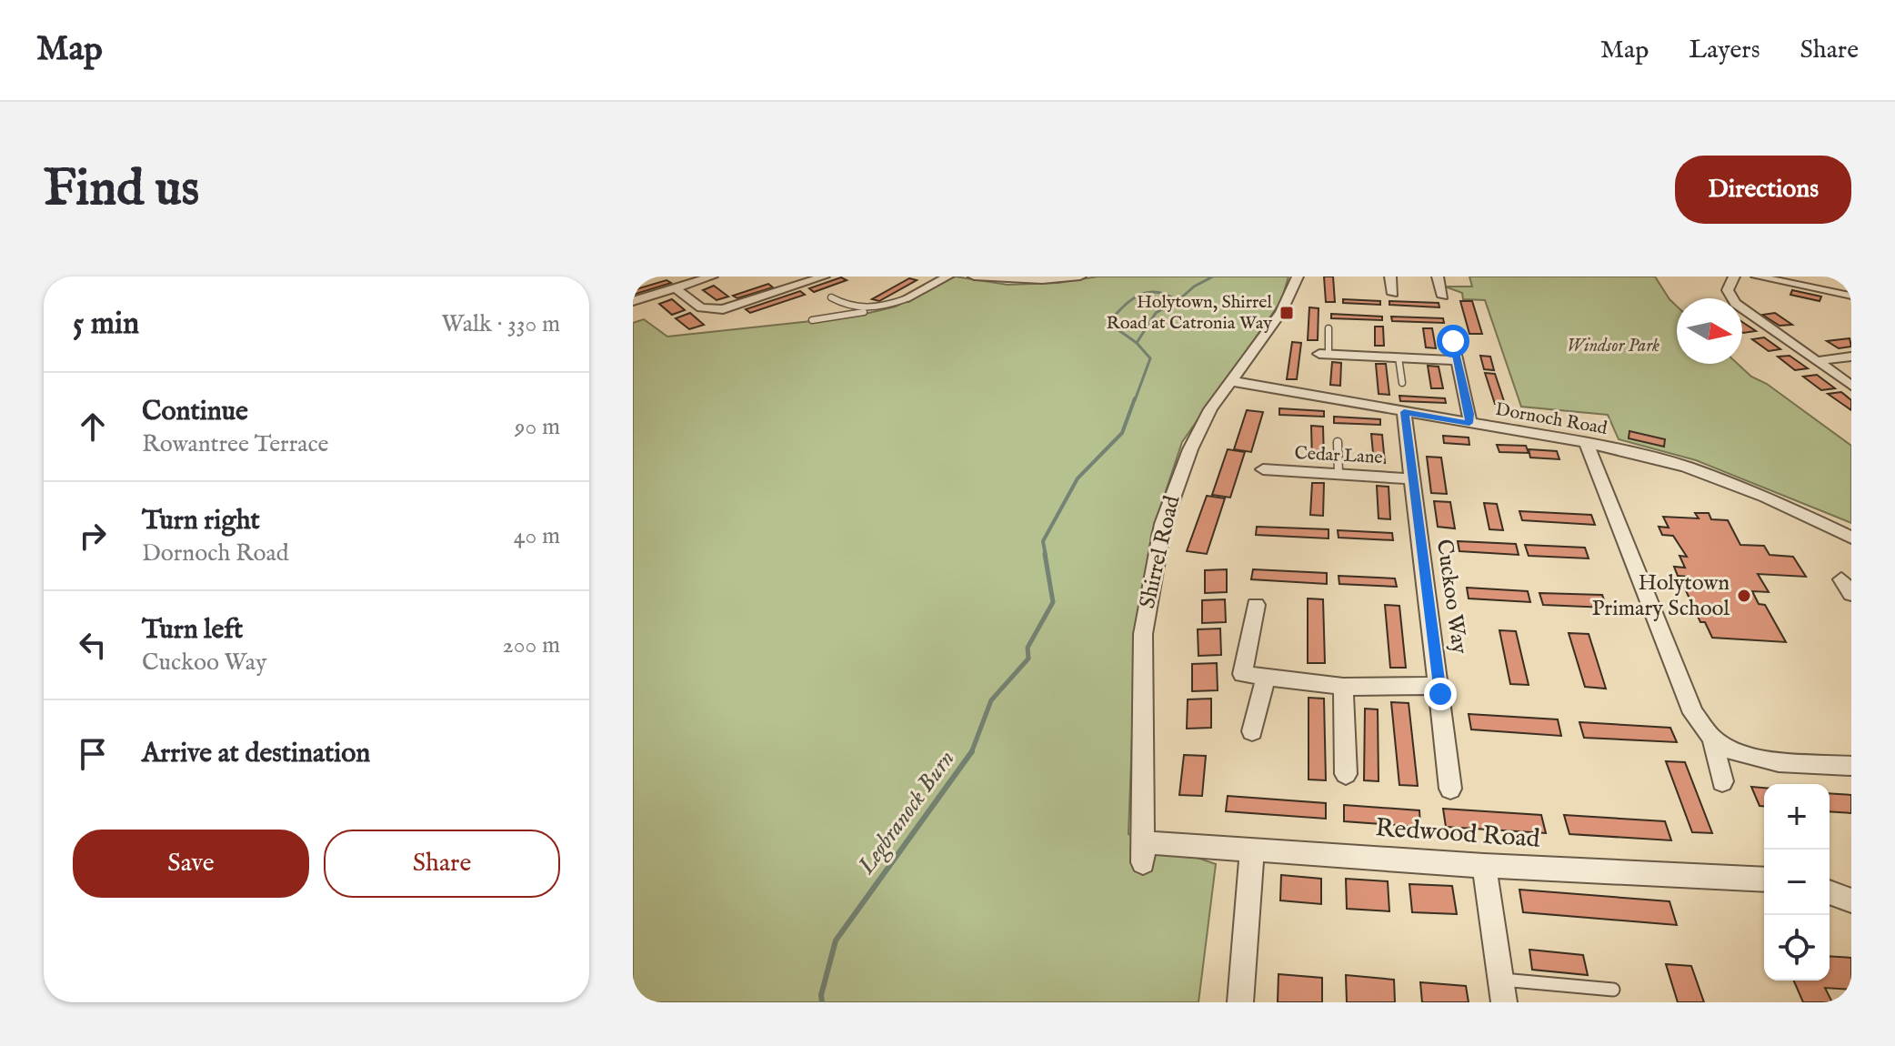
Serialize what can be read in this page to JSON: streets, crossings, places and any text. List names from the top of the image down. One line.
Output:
{"streets":{"street":["Dornoch Road","Cedar Lane","Shirrel Road","Cuckoo Way","Redwood Road"]},"crossings":[["Dornoch Road","Shirrel Road"],["Dornoch Road","Cuckoo Way"],["Cedar Lane","Cuckoo Way"],["Shirrel Road","Redwood Road"]],"water":["Legbranock Burn"],"parks":["Windsor Park"],"places":{"transit":["Holytown, Shirrel Road at Catronia Way"],"other":["Holytown Primary School"]},"north":"right","page":{"header":"Map","nav":["Map","Layers","Share"],"buttons":["Directions",["Save","Share"]],"title":"Find us","heading":["5 min","Walk · 330 m"],"list":[["Continue","Rowantree Terrace","90 m"],["Turn right","Dornoch Road","40 m"],["Turn left","Cuckoo Way","200 m"],"Arrive at destination"],"map_buttons":["+","−"]}}
